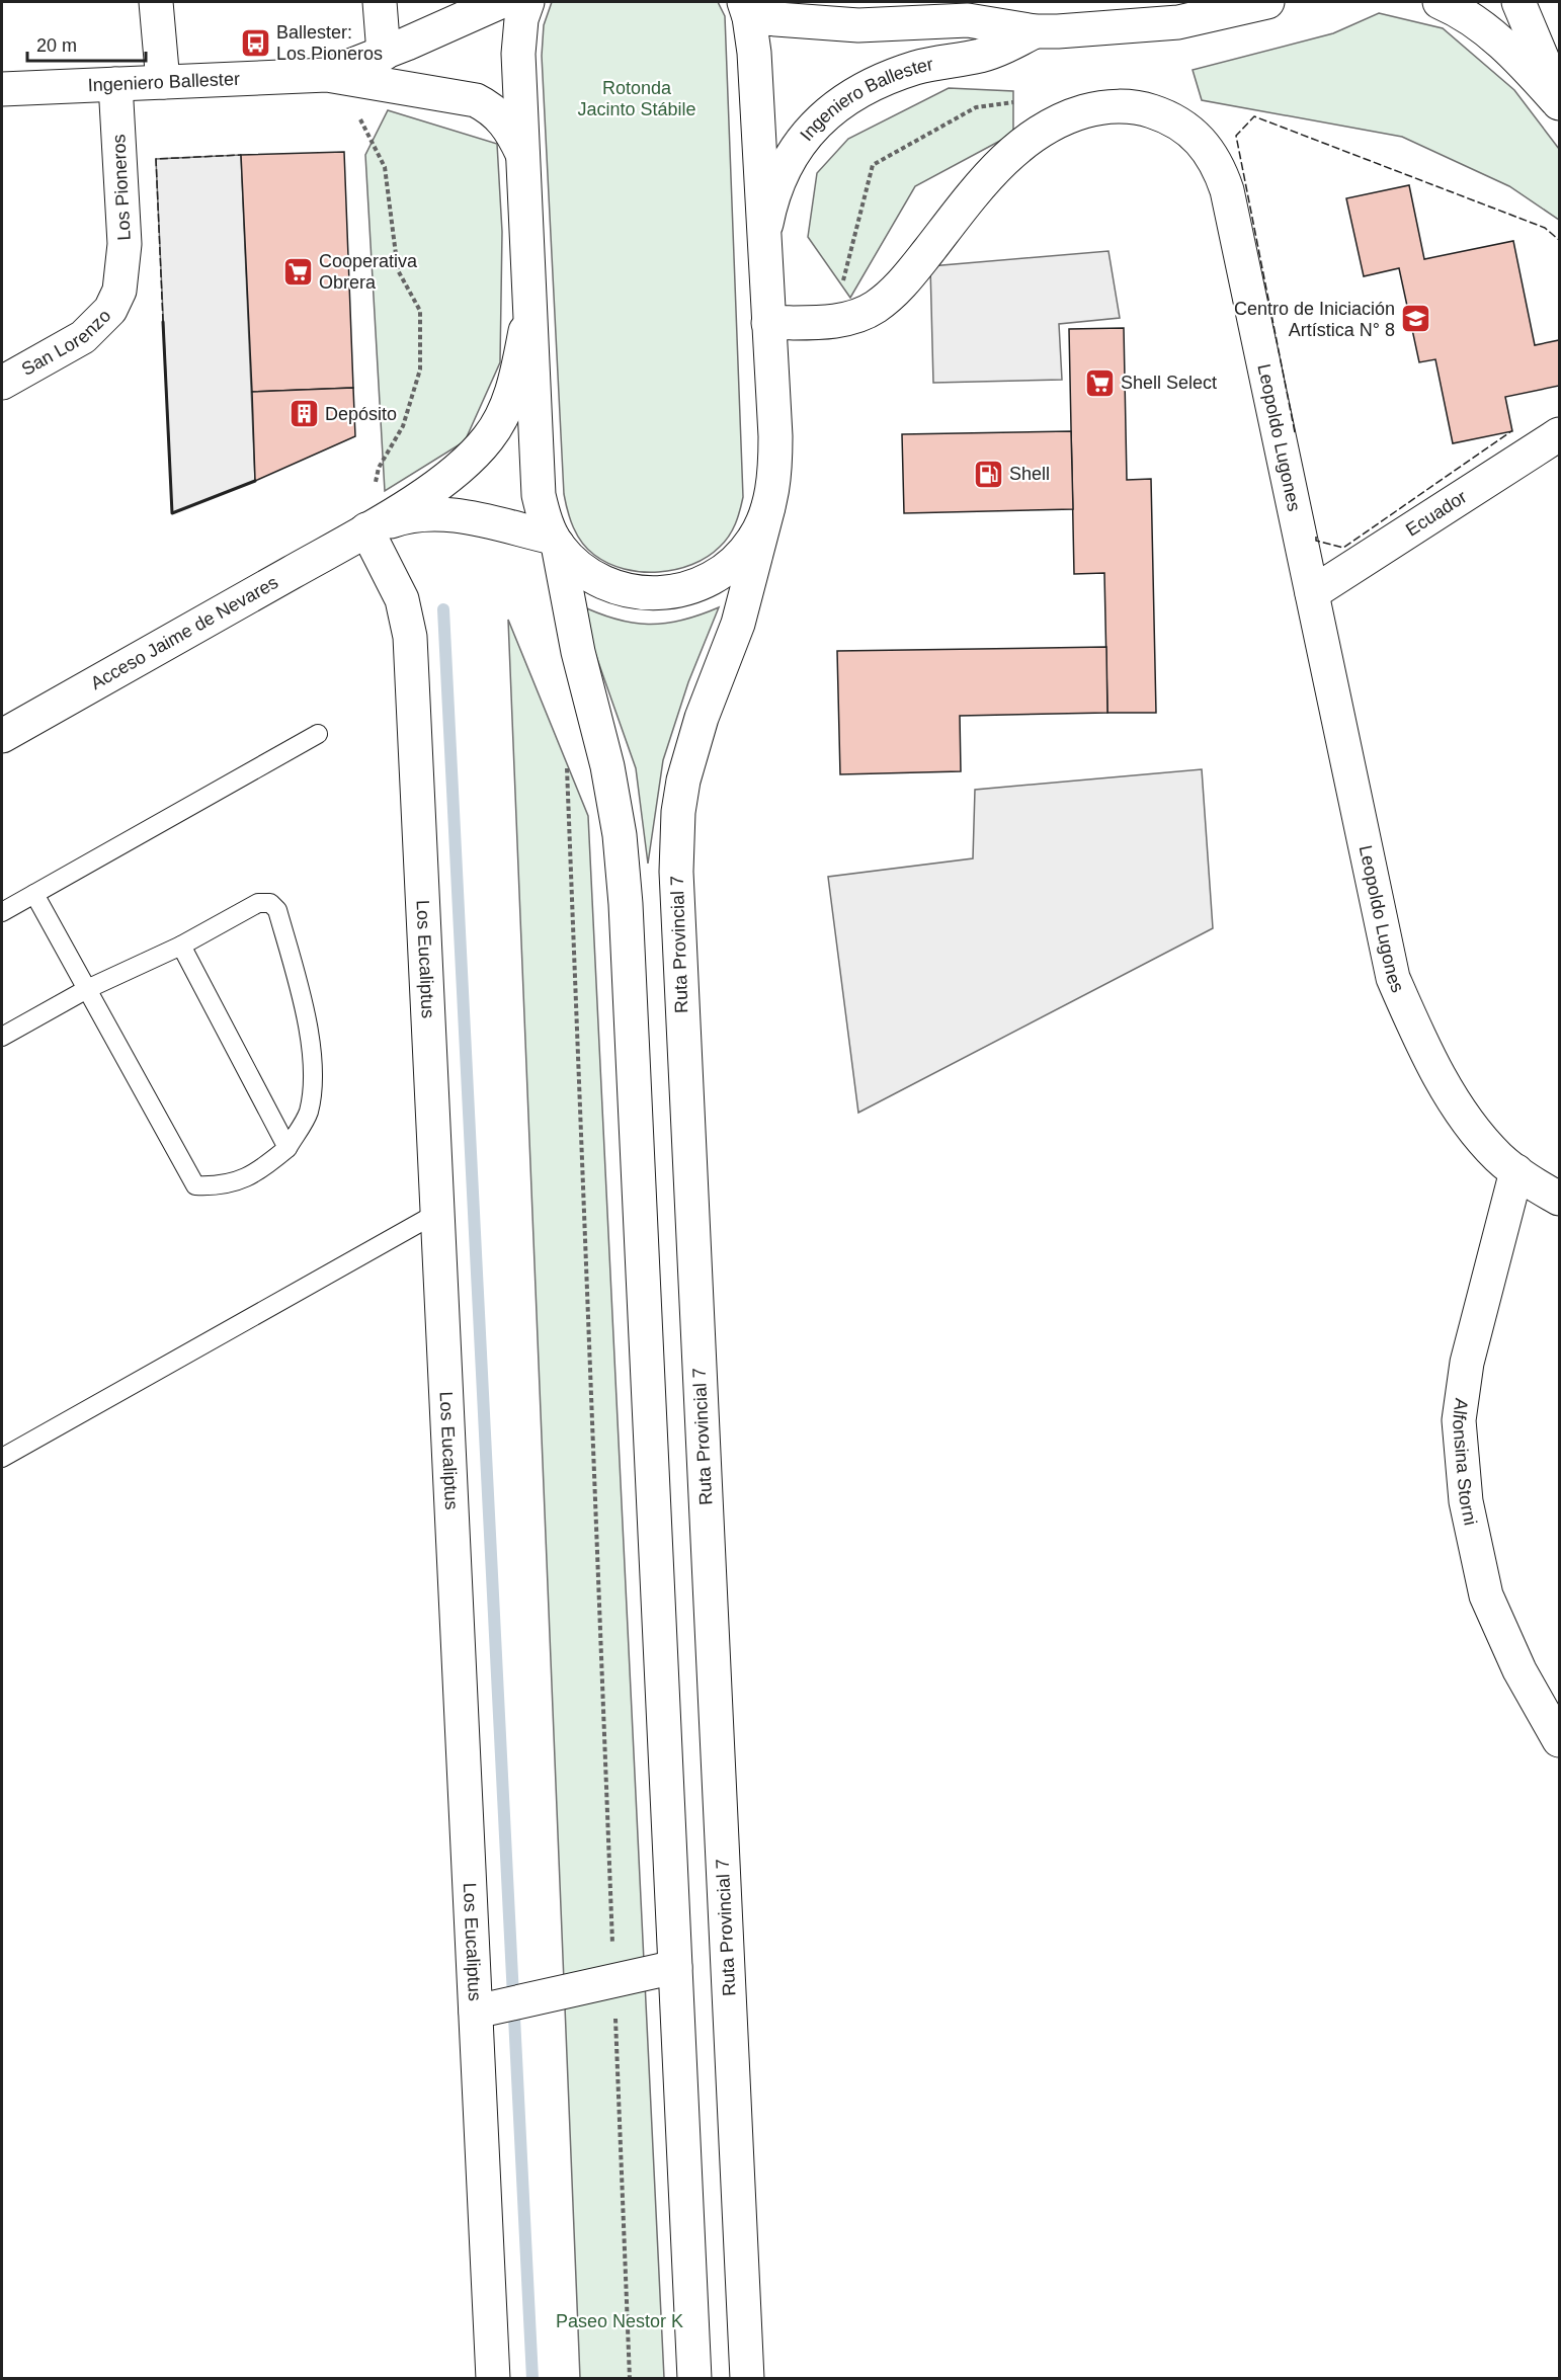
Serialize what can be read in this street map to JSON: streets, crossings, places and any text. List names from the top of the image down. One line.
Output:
{"streets":{"main road":["Ingeniero Ballester","Los Pioneros","San Lorenzo","Leopoldo Lugones","Ecuador","Acceso Jaime de Nevares","Ruta Provincial 7","Los Eucaliptus","Alfonsina Storni"]},"crossings":[["Ingeniero Ballester","Los Pioneros"],["Los Pioneros","San Lorenzo"],["Leopoldo Lugones","Ecuador"],["Leopoldo Lugones","Alfonsina Storni"],["Acceso Jaime de Nevares","Los Eucaliptus"]],"parks":["Rotonda Jacinto Stábile","Paseo Nestor K"],"places":{"bus stop":["Ballester: Los Pioneros"],"supermarket":["Cooperativa Obrera","Shell Select"],"school or university":["Centro de Iniciación Artística N° 8"],"building":["Depósito"],"fuel station":["Shell"]},"scale_bar":"20 m"}
